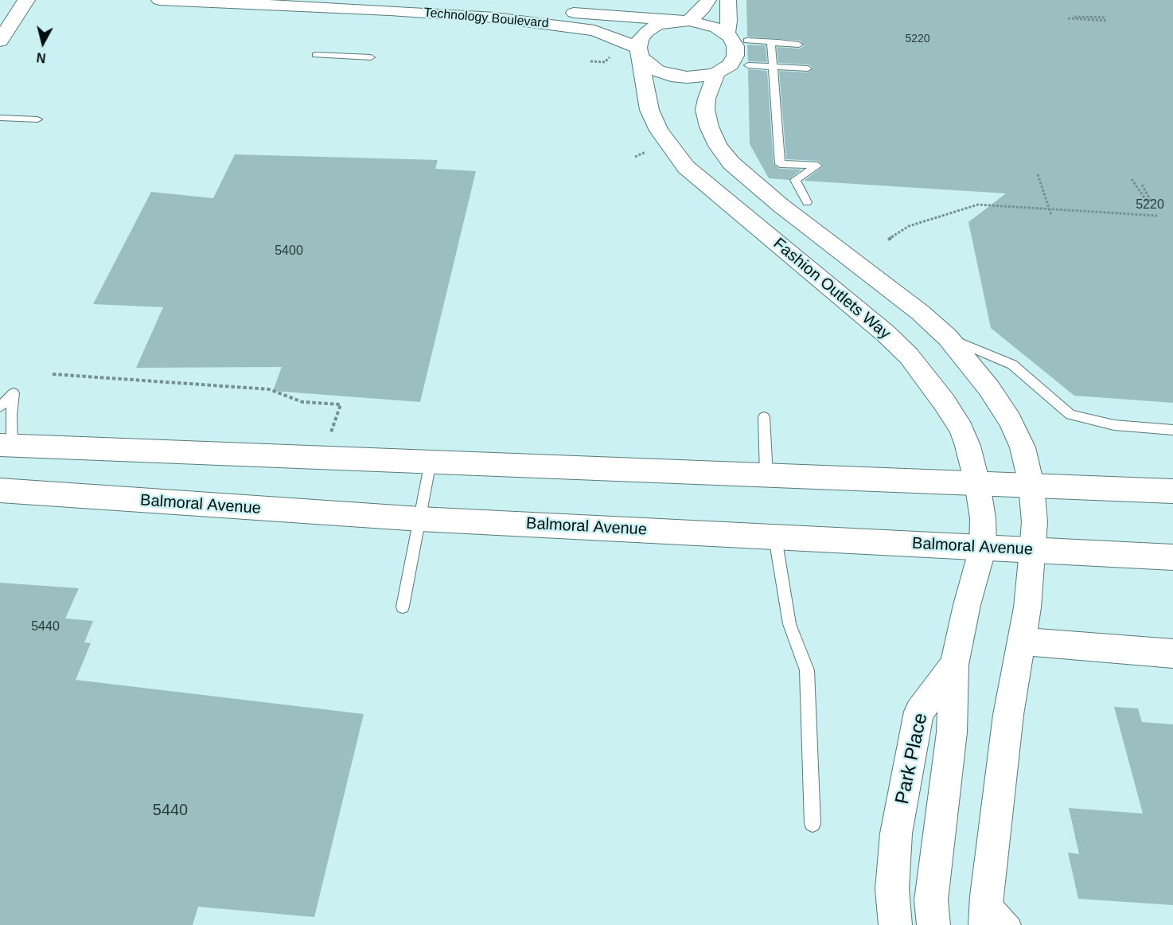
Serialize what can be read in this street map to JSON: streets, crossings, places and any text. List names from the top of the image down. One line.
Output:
{"streets":{"street":["Technology Boulevard","Fashion Outlets Way","Balmoral Avenue","Park Place"]},"crossings":[["Technology Boulevard","Fashion Outlets Way"],["Fashion Outlets Way","Balmoral Avenue"],["Fashion Outlets Way","Park Place"],["Balmoral Avenue","Park Place"]],"house_numbers":["5220","5220","5400","5440","5440"],"north":"bottom"}
